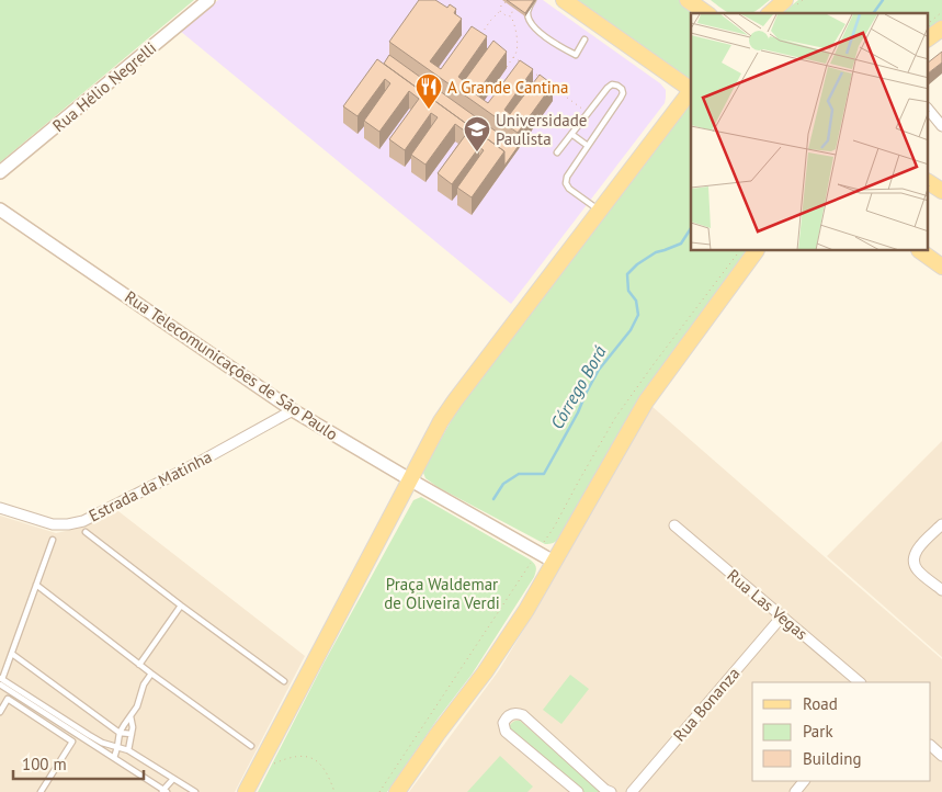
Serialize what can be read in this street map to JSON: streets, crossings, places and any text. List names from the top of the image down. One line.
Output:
{"streets":{"street":["Rua Hélio Negrelli","Rua Telecomunicações de São Paulo","Estrada da Matinha","Rua Las Vegas","Rua Bonanza"]},"crossings":[["Rua Telecomunicações de São Paulo","Estrada da Matinha"],["Rua Las Vegas","Rua Bonanza"]],"water":["Córrego Borá"],"parks":["Praça Waldemar de Oliveira Verdi"],"places":{"restaurant":["A Grande Cantina"],"school or university":["Universidade Paulista"]},"legend":["Road","Park","Building"],"scale_bar":"100 m"}
